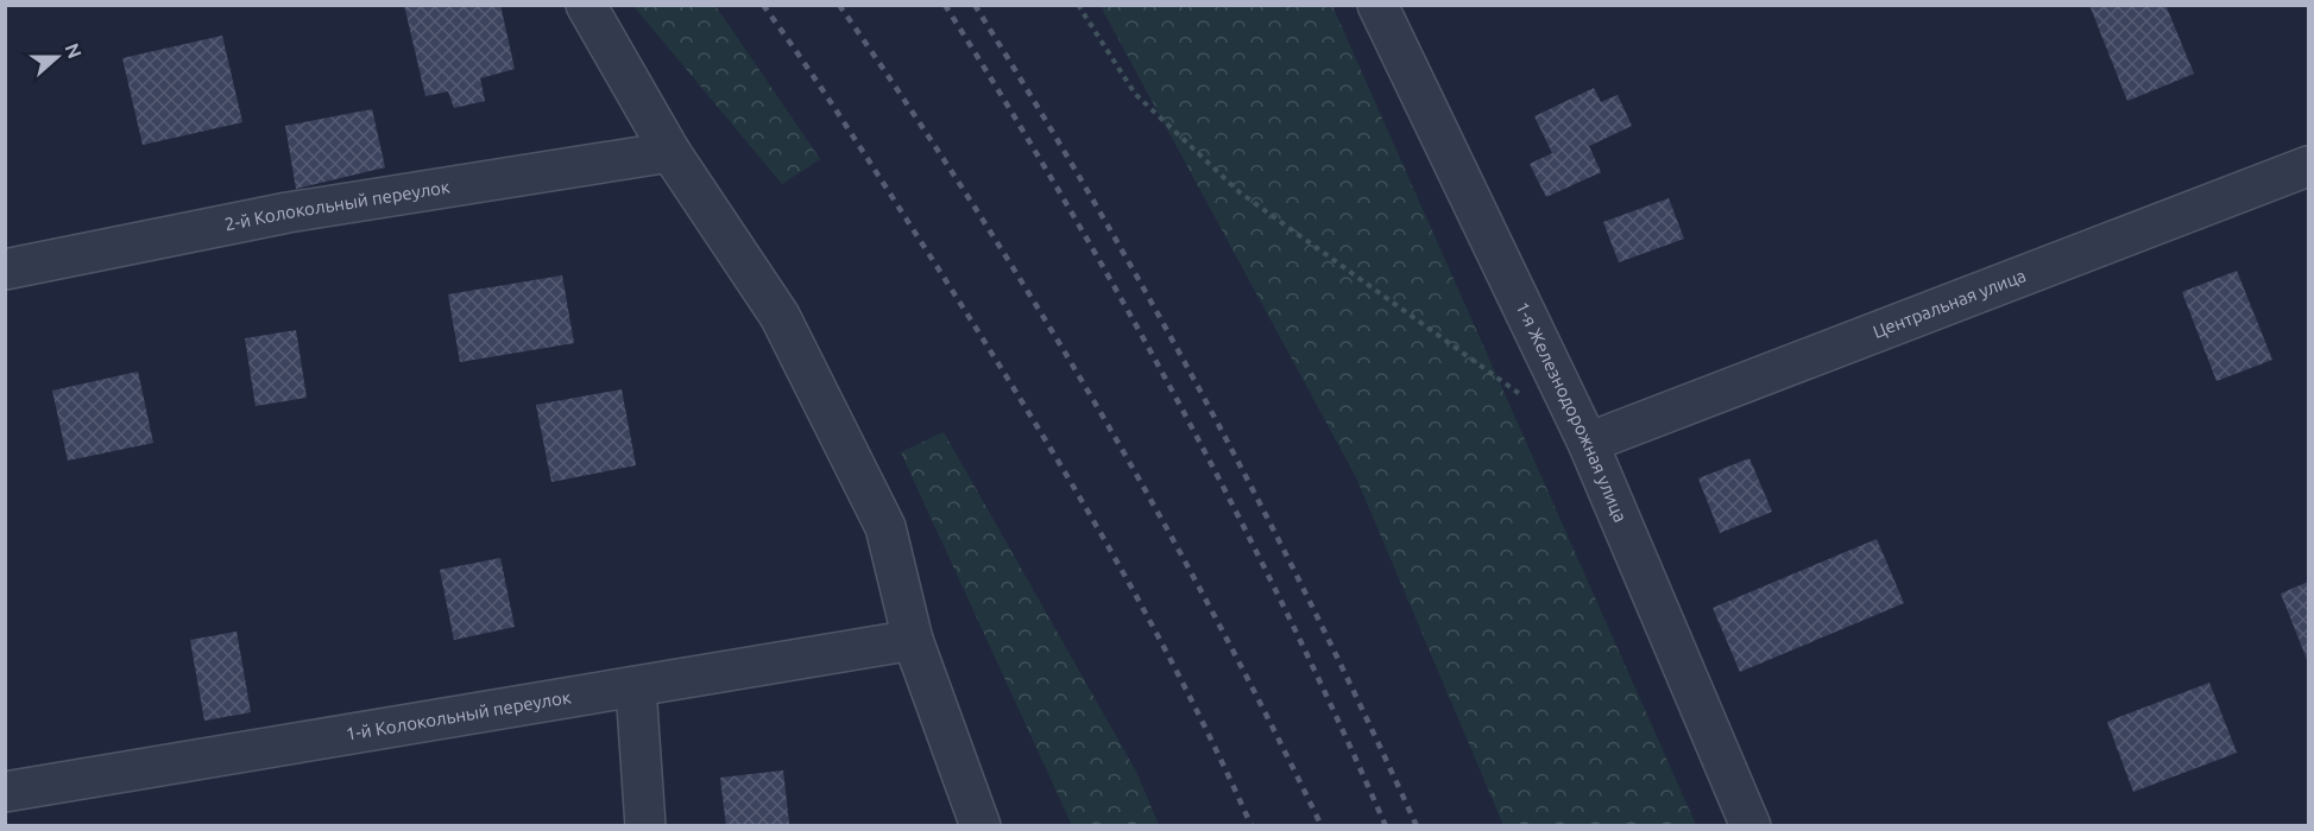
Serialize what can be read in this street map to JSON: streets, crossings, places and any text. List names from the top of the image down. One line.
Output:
{"streets":{"street":["2-й Колокольный переулок","Центральная улица","1-я Железнодорожная улица","1-й Колокольный переулок"]},"crossings":[["Центральная улица","1-я Железнодорожная улица"]],"north":"right"}
